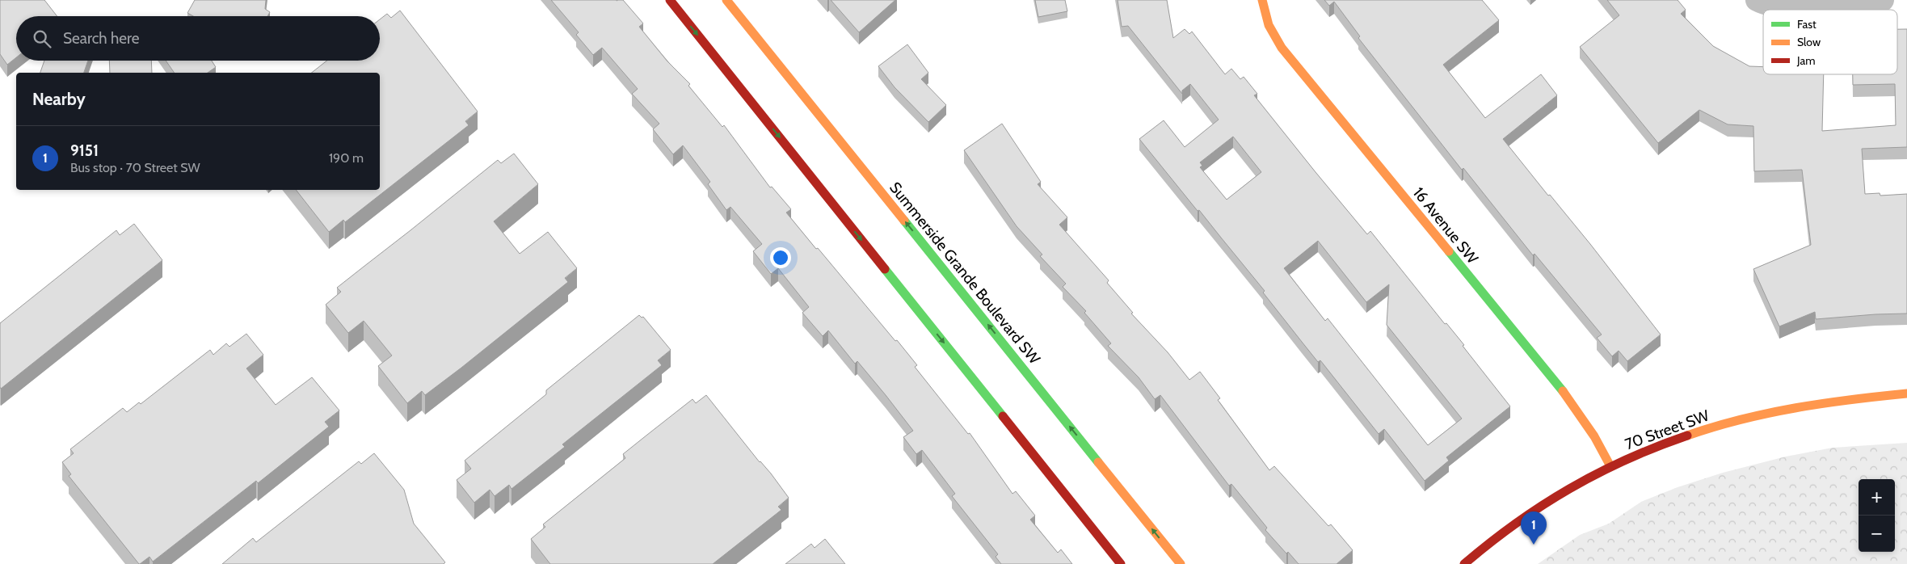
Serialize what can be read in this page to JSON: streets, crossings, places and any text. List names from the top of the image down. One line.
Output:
{"streets":{"street":["16 Avenue SW","Summerside Grande Boulevard SW","70 Street SW"]},"crossings":[["16 Avenue SW","70 Street SW"]],"legend":["Fast","Slow","Jam"],"page":{"search":"Search here","heading":"Nearby","list":[{"mark":"1","name":"9151","note":"Bus stop · 70 Street SW","value":"190 m"}],"map_buttons":["+","−"],"pins":"1"}}
